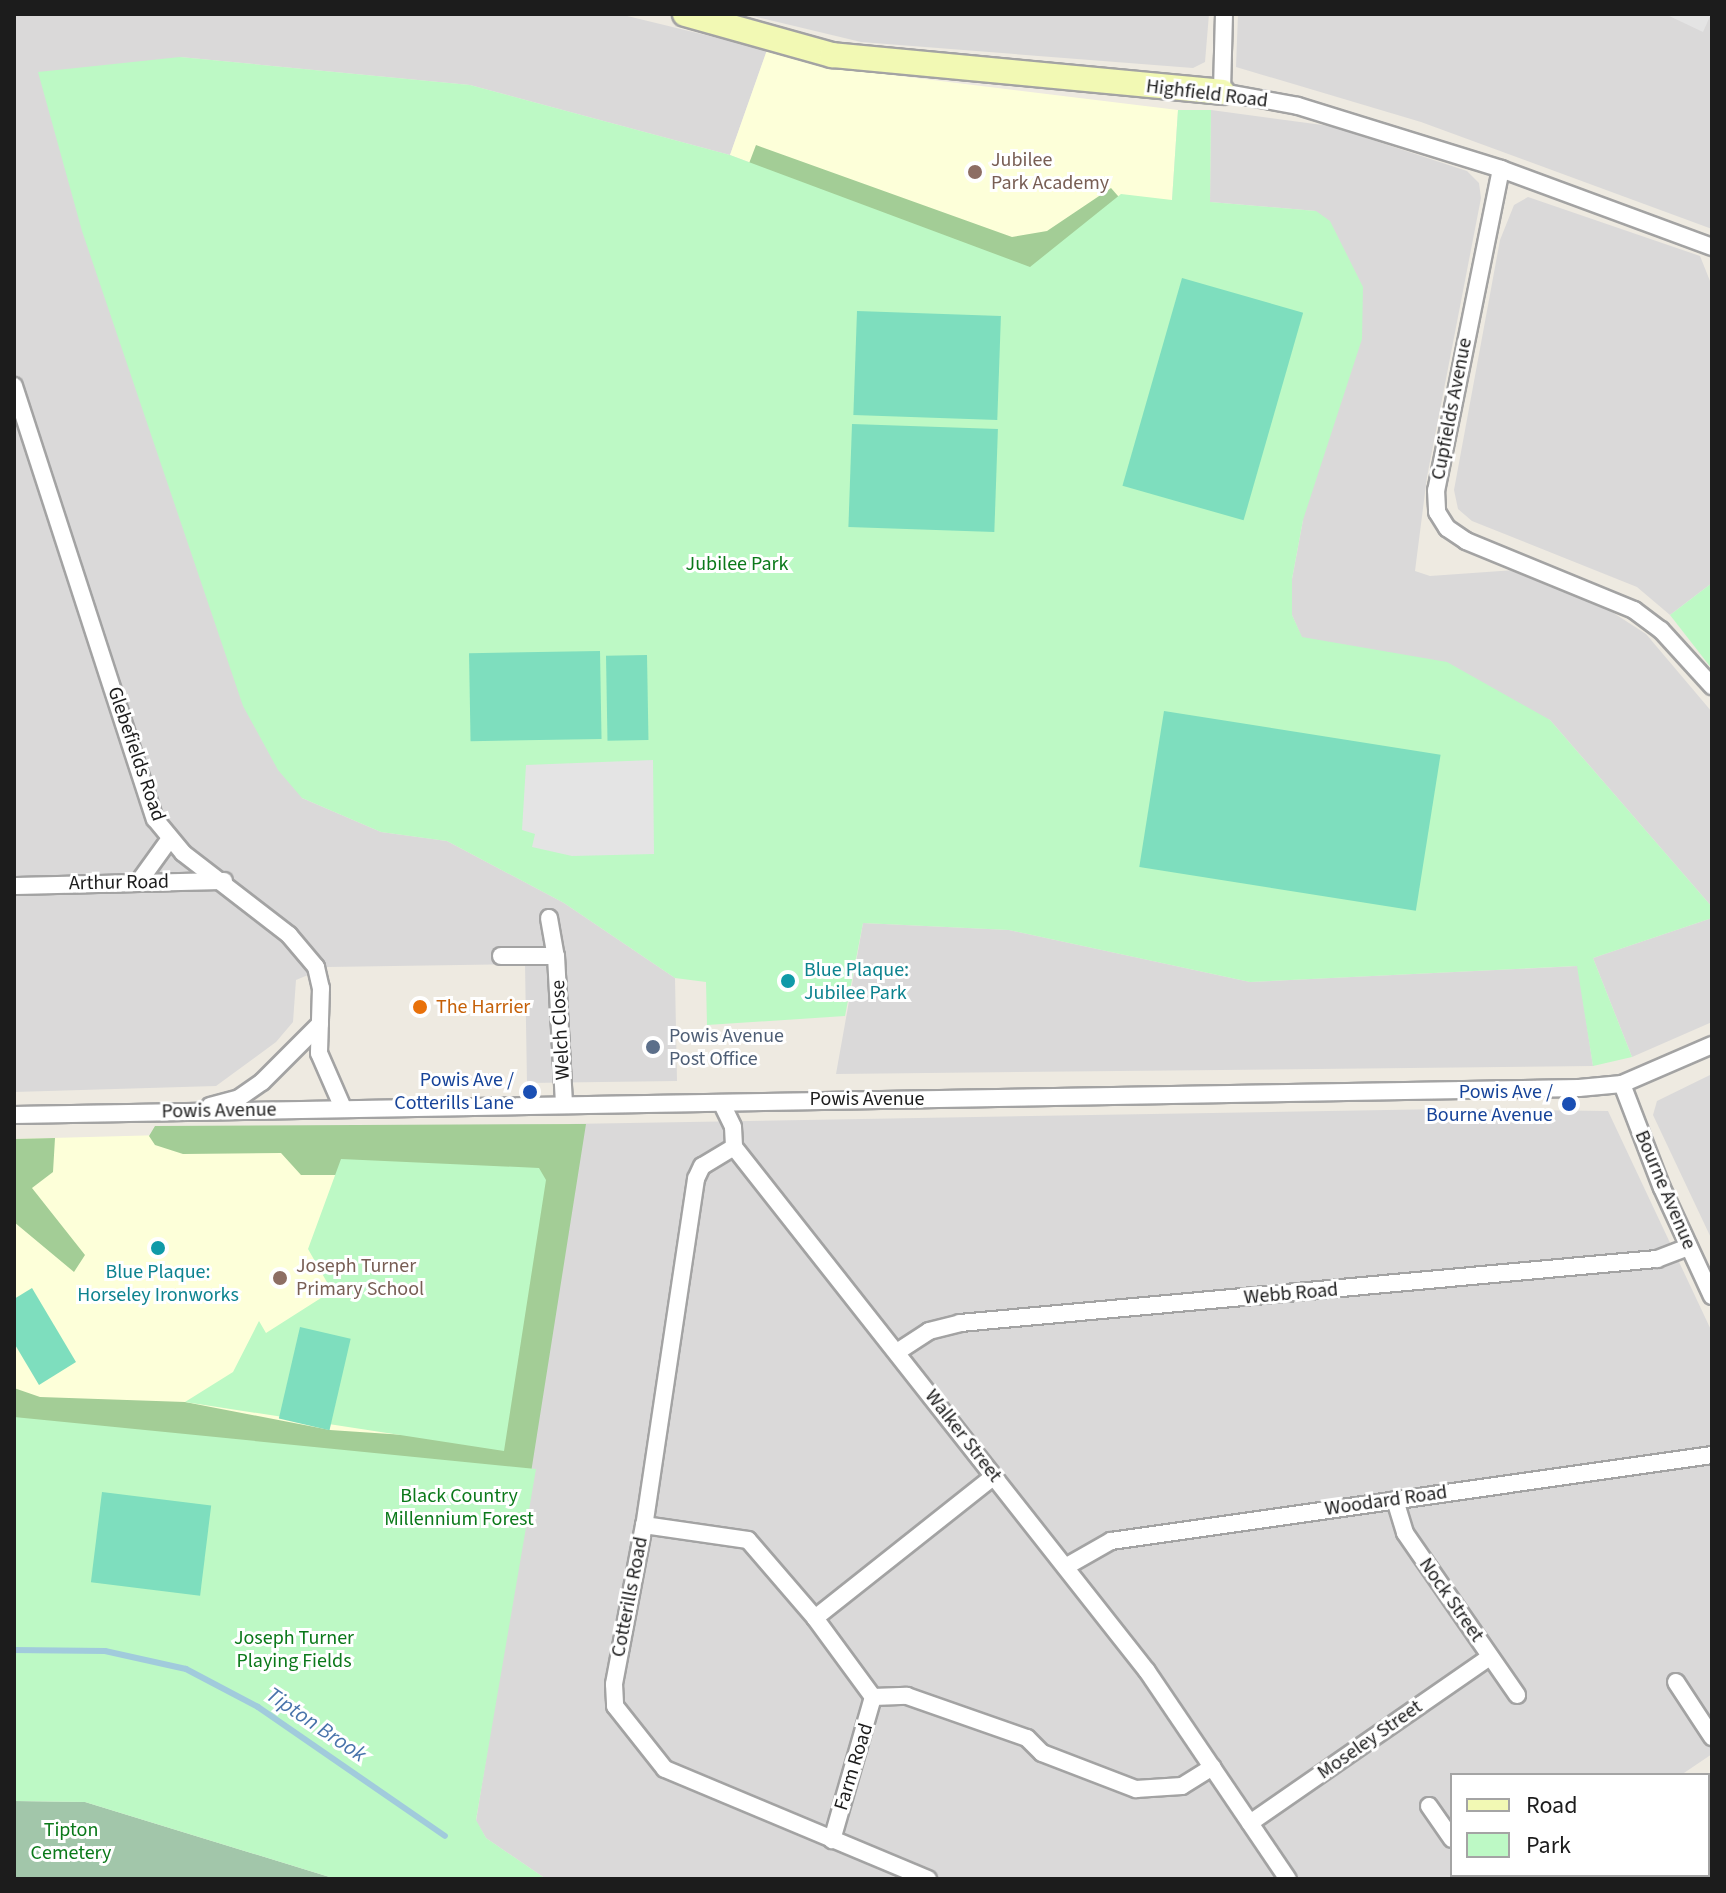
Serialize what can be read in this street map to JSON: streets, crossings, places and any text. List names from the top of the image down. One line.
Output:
{"streets":{"street":["Highfield Road","Cupfields Avenue","Glebefields Road","Arthur Road","Welch Close","Powis Avenue","Bourne Avenue","Webb Road","Walker Street","Woodard Road","Cotterills Road","Nock Street","Moseley Street","Farm Road"]},"crossings":[["Highfield Road","Cupfields Avenue"],["Glebefields Road","Arthur Road"],["Glebefields Road","Powis Avenue"],["Welch Close","Powis Avenue"],["Powis Avenue","Bourne Avenue"],["Powis Avenue","Walker Street"],["Bourne Avenue","Webb Road"],["Webb Road","Walker Street"],["Walker Street","Woodard Road"],["Walker Street","Cotterills Road"],["Walker Street","Moseley Street"],["Woodard Road","Nock Street"],["Cotterills Road","Farm Road"],["Nock Street","Moseley Street"]],"water":["Tipton Brook"],"parks":["Jubilee Park","Black Country Millennium Forest","Joseph Turner Playing Fields","Tipton Cemetery"],"places":["Jubilee Park Academy","Blue Plaque: Jubilee Park","The Harrier","Powis Avenue Post Office","Powis Ave / Cotterills Lane","Powis Ave / Bourne Avenue","Blue Plaque: Horseley Ironworks","Joseph Turner Primary School"],"legend":["Road","Park"]}
